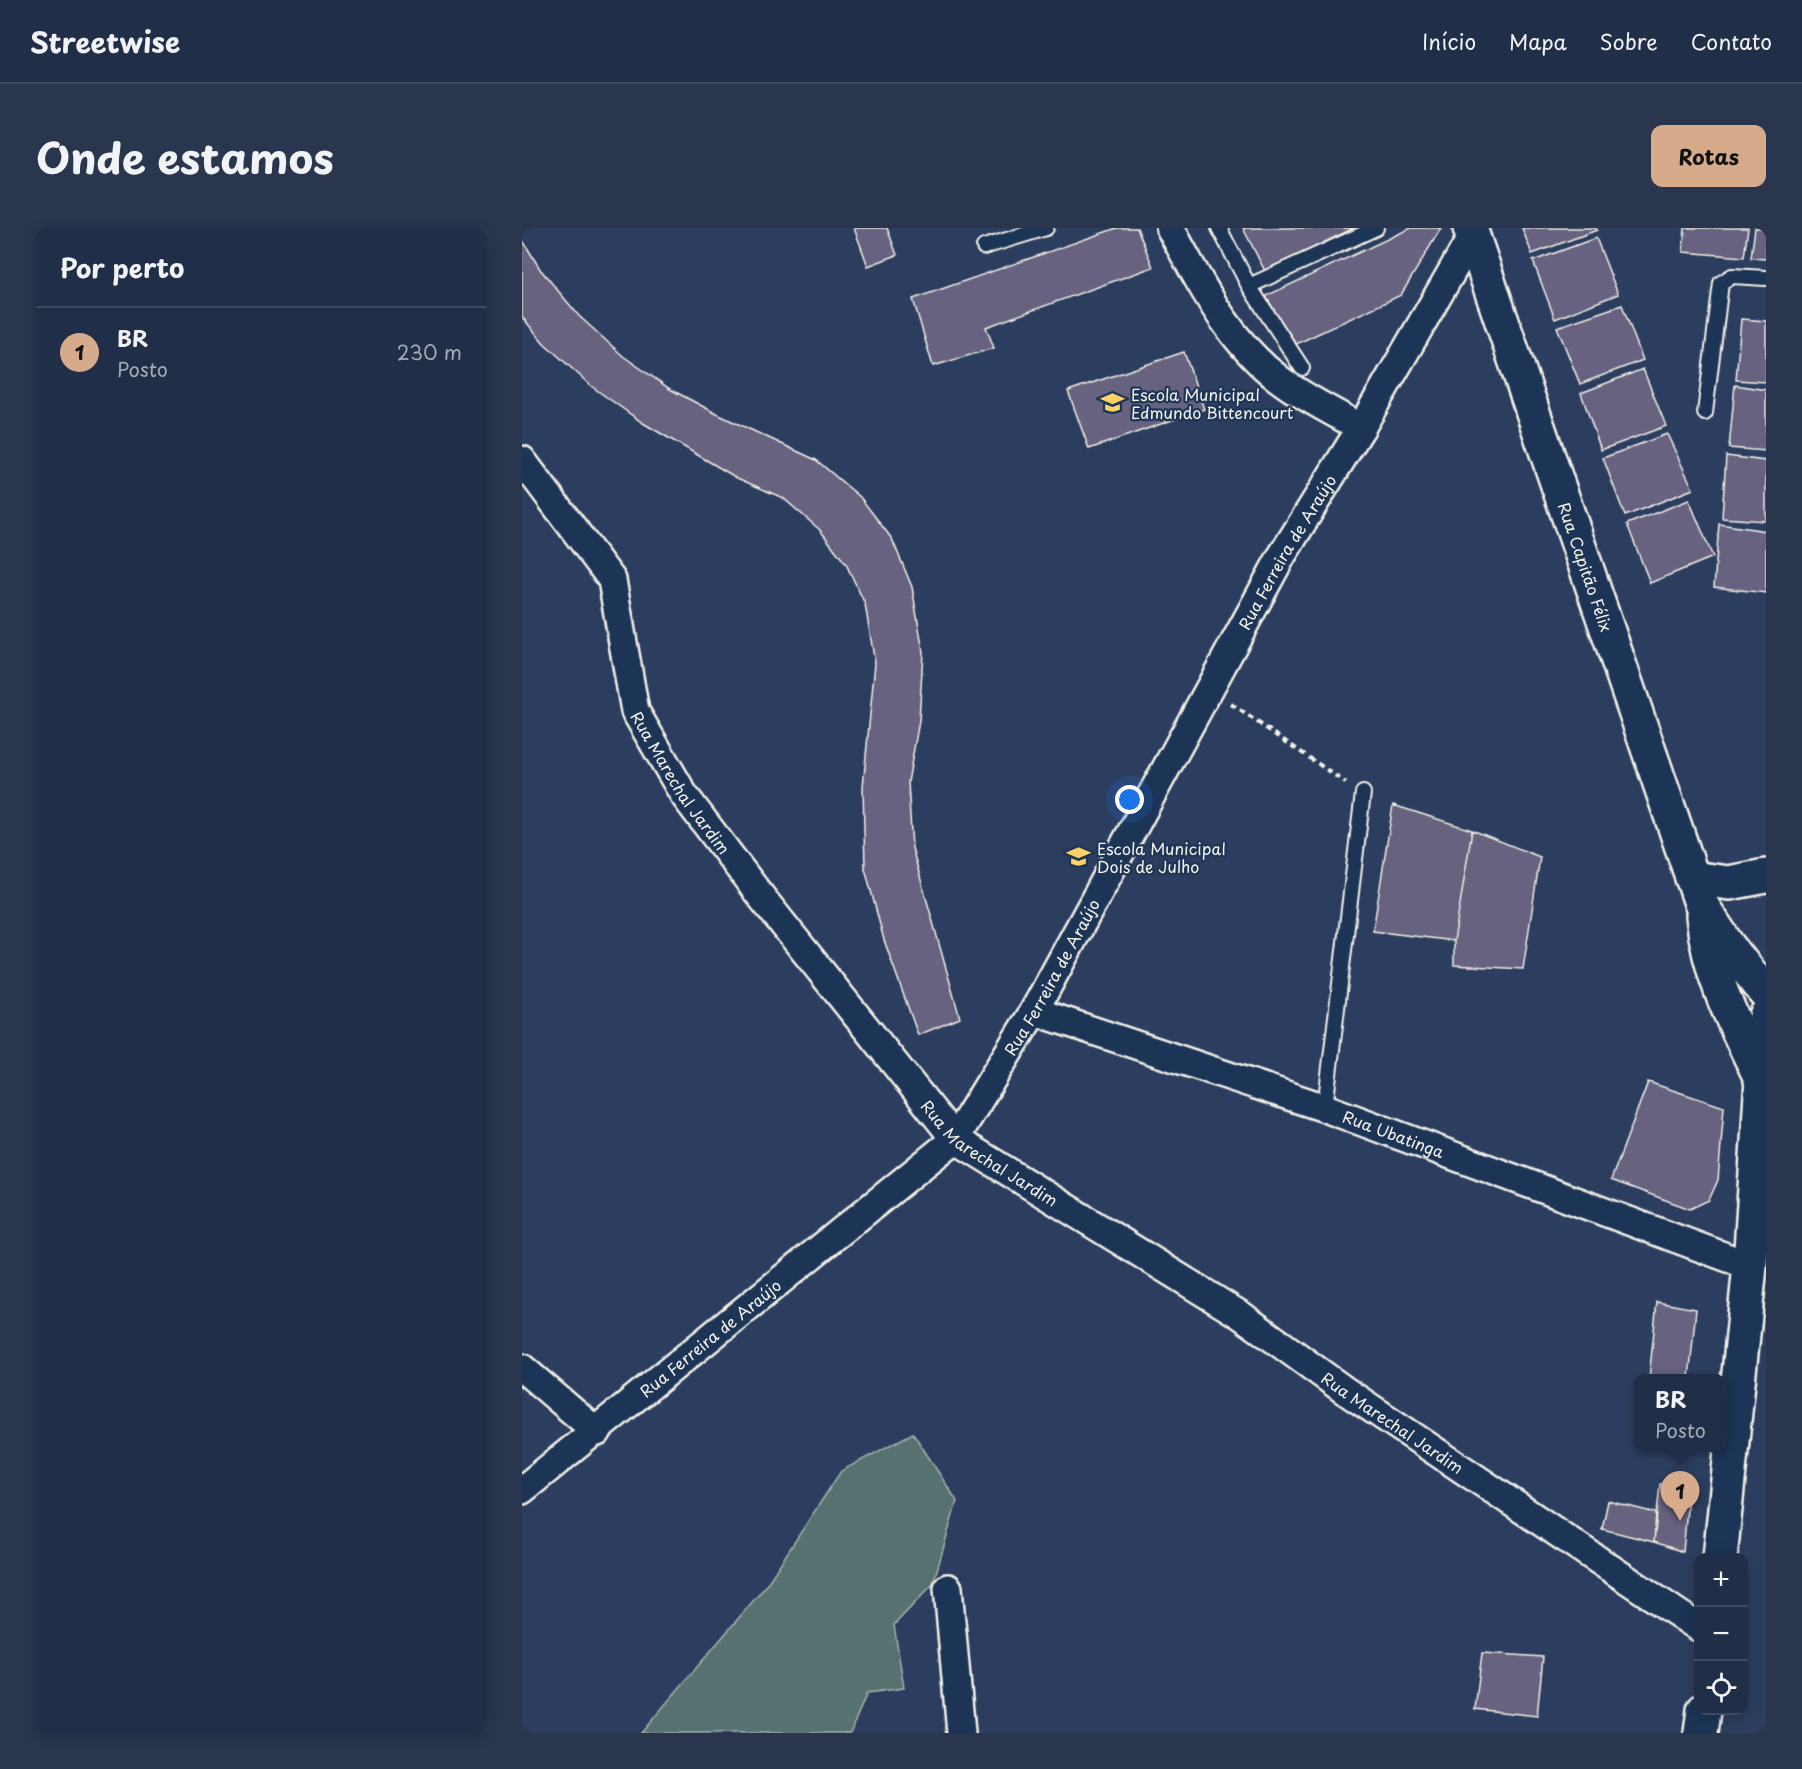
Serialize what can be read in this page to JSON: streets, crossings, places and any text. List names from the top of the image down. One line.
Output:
{"streets":{"street":["Rua Ferreira de Araújo","Rua Capitão Félix","Rua Marechal Jardim","Rua Ubatinga"]},"crossings":[["Rua Ferreira de Araújo","Rua Capitão Félix"],["Rua Ferreira de Araújo","Rua Marechal Jardim"],["Rua Ferreira de Araújo","Rua Ubatinga"]],"places":{"school or university":["Escola Municipal Edmundo Bittencourt","Escola Municipal Dois de Julho"]},"page":{"header":"Streetwise","nav":["Início","Mapa","Sobre","Contato"],"title":"Onde estamos","buttons":"Rotas","heading":"Por perto","list":[{"mark":"1","name":"BR","note":"Posto","value":"230 m"}],"popup":["BR","Posto"],"pins":"1","map_buttons":["+","−"]}}
